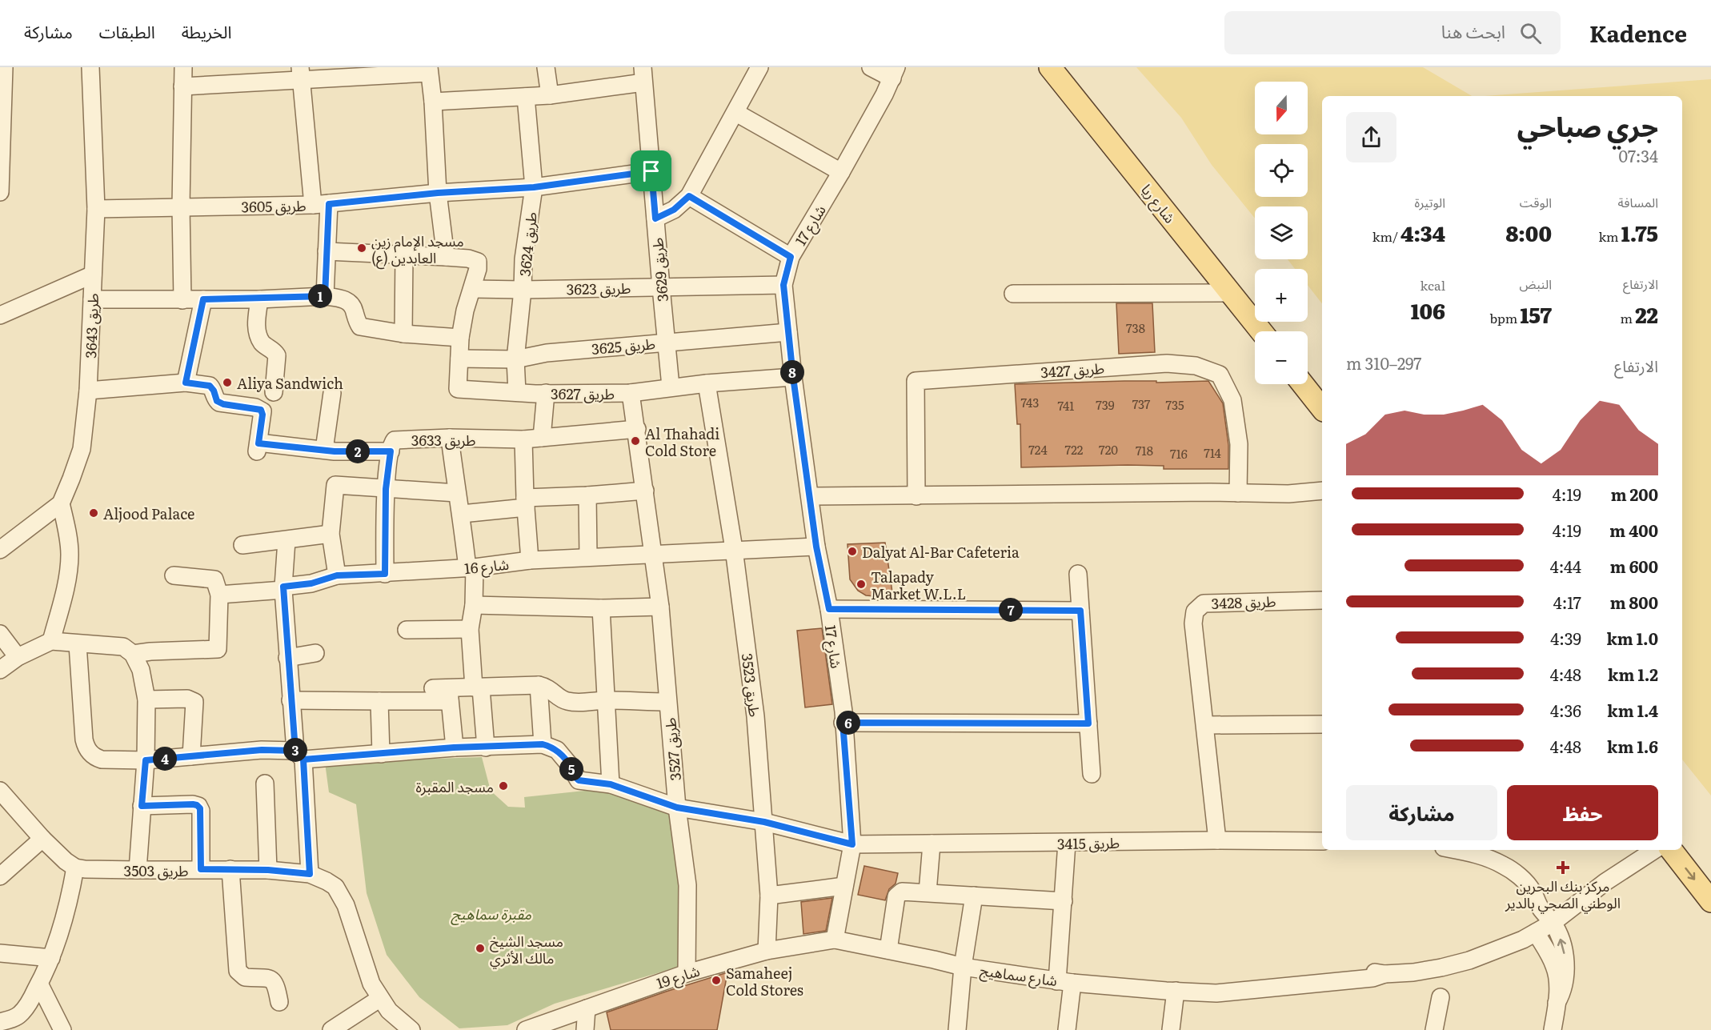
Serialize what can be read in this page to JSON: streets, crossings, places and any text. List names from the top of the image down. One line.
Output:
{"streets":{"main road":["شارع ريا"],"street":["طريق 3605","شارع 17","طريق 3624","طريق 3629","طريق 3623","طريق 3643","طريق 3625","طريق 3427","طريق 3627","طريق 3633","شارع 16","طريق 3428","طريق 3523","طريق 3527","طريق 3415","طريق 3503","شارع سماهيج","شارع 19"]},"crossings":[["طريق 3605","طريق 3624"],["طريق 3605","طريق 3629"],["طريق 3605","طريق 3643"],["شارع 17","طريق 3623"],["شارع 17","طريق 3625"],["شارع 17","طريق 3627"],["شارع 17","شارع 16"],["شارع 17","طريق 3415"],["شارع 17","شارع سماهيج"],["شارع 17","شارع 19"],["طريق 3624","طريق 3623"],["طريق 3624","طريق 3625"],["طريق 3624","طريق 3627"],["طريق 3629","طريق 3623"],["طريق 3629","طريق 3625"],["طريق 3629","طريق 3627"],["طريق 3625","طريق 3627"],["طريق 3633","شارع 16"],["شارع 16","طريق 3523"],["شارع 16","طريق 3527"],["طريق 3428","طريق 3415"],["طريق 3523","طريق 3415"],["طريق 3523","شارع 19"],["طريق 3527","طريق 3415"],["طريق 3527","شارع 19"],["شارع سماهيج","شارع 19"]],"parks":["مقبرة سماهيج"],"places":{"other":["مسجد الإمام زين العابدين (ع)","Aliya Sandwich","Al Thahadi Cold Store","Aljood Palace","Dalyat Al-Bar Cafeteria","Talapady Market W.L.L","مسجد المقبرة","مسجد الشيخ مالك الأثري","Samaheej Cold Stores"],"health":["مركز بنك البحرين الوطني الصحي بالدير"]},"house_numbers":["738","743","737","739","735","741","724","722","720","718","714","716"],"north":"bottom","page":{"header":"Kadence","search":"ابحث هنا","nav":["الخريطة","الطبقات","مشاركة"],"map_buttons":["+","−"],"heading":["جري صباحي","07:34"],"stats":[["المسافة","1.75 km"],["الوقت","8:00"],["الوتيرة","4:34 /km"],["الارتفاع","22 m"],["النبض","157 bpm"],["kcal","106"]],"pins":["1","8","2","7","6","3","4","5"],"chart":["الارتفاع","297–310 m"],"list":[{"name":"200 m","note":"4:19"},{"name":"400 m","note":"4:19"},{"name":"600 m","note":"4:44"},{"name":"800 m","note":"4:17"},{"name":"1.0 km","note":"4:39"},{"name":"1.2 km","note":"4:48"},{"name":"1.4 km","note":"4:36"},{"name":"1.6 km","note":"4:48"}],"buttons":["حفظ","مشاركة"]}}
